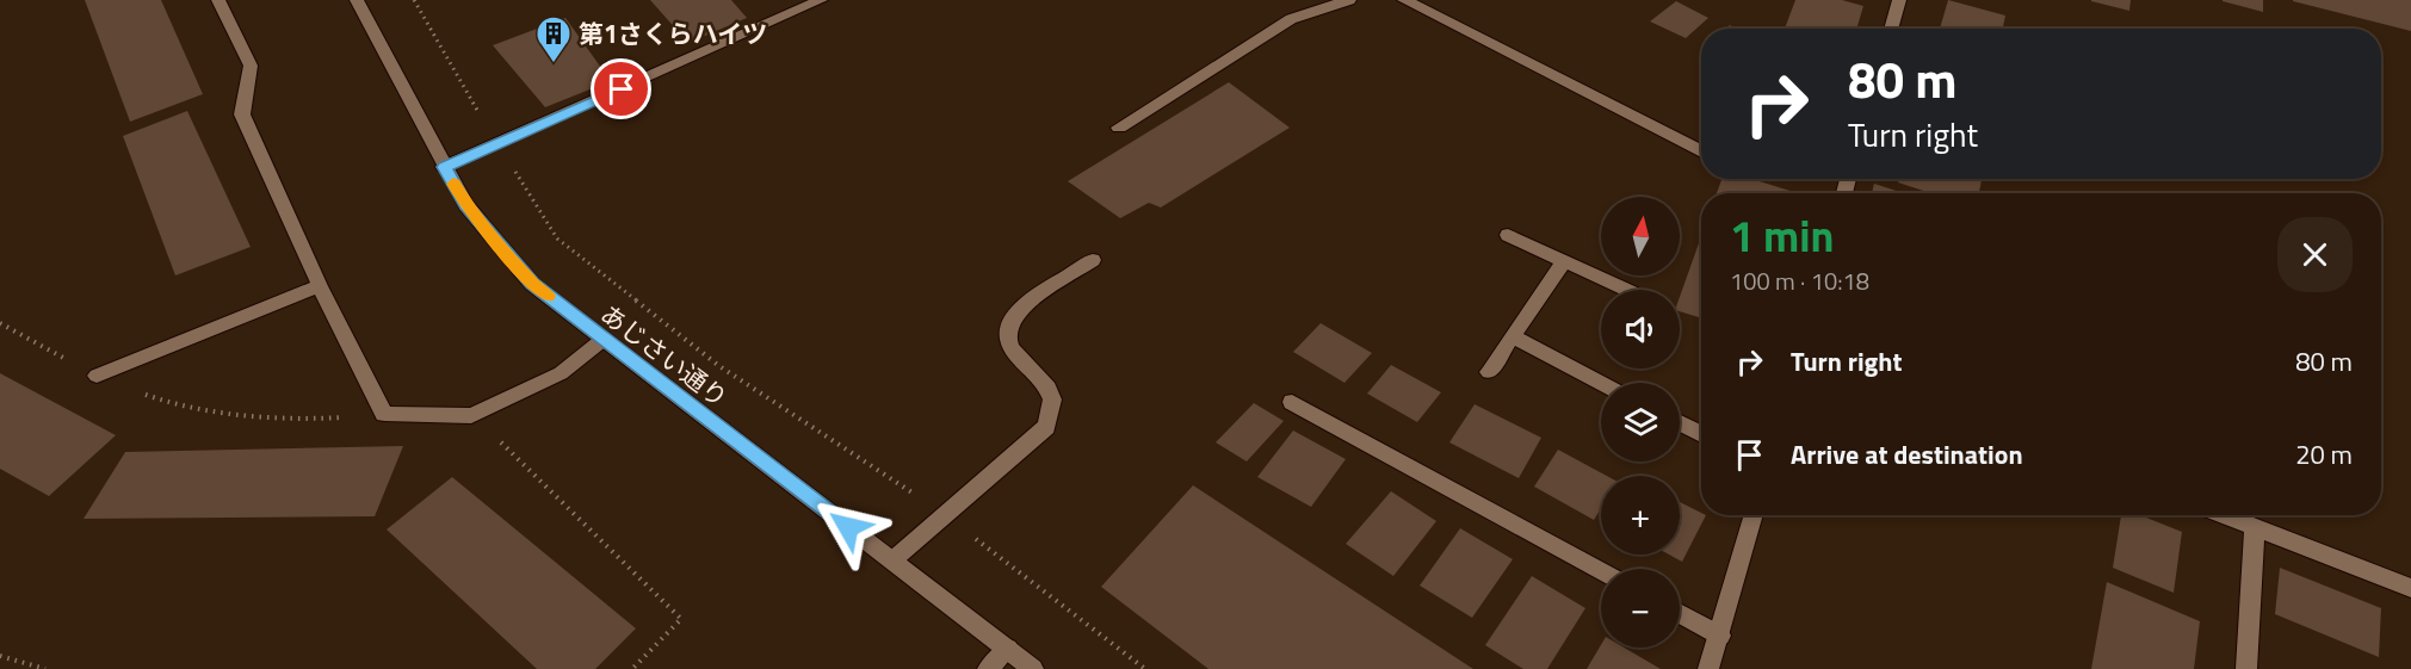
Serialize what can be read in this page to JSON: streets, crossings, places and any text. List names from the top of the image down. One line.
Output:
{"streets":{"street":["あじさい通り"]},"places":{"building":["第1さくらハイツ"]},"north":"top","page":{"turn":["80 m","Turn right"],"heading":["1 min","100 m · 10:18"],"map_buttons":["+","−"],"list":[{"name":"Turn right","value":"80 m"},{"name":"Arrive at destination","value":"20 m"}]}}
